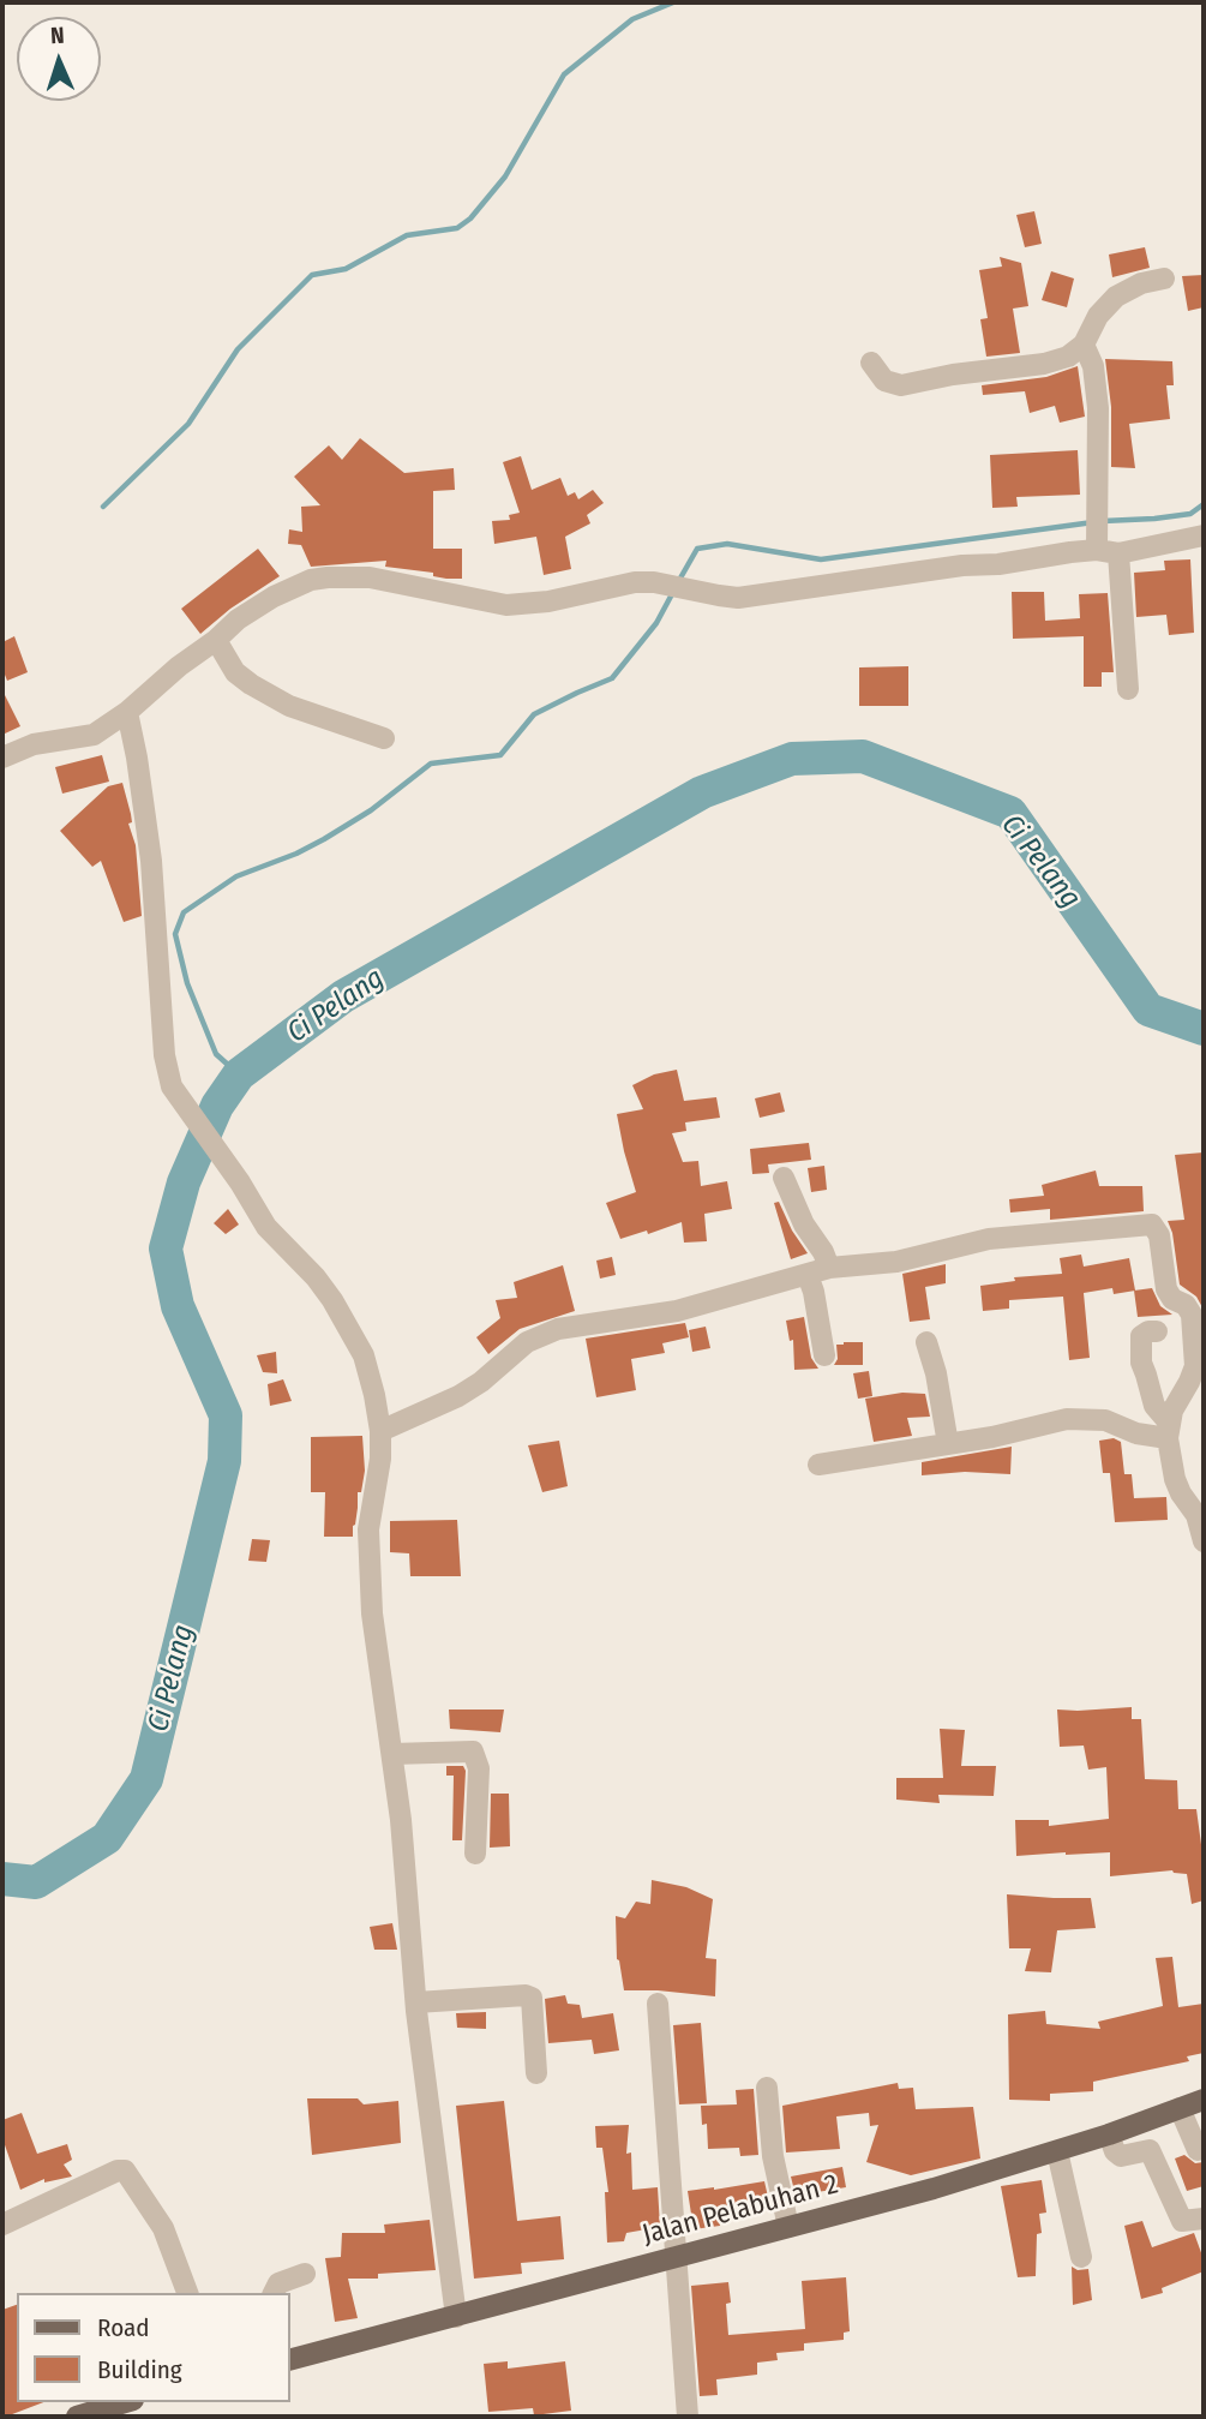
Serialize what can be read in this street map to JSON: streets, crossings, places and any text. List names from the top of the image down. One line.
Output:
{"streets":{"main road":["Jalan Pelabuhan 2"]},"water":["Ci Pelang"],"legend":["Road","Building"],"north":"top"}
